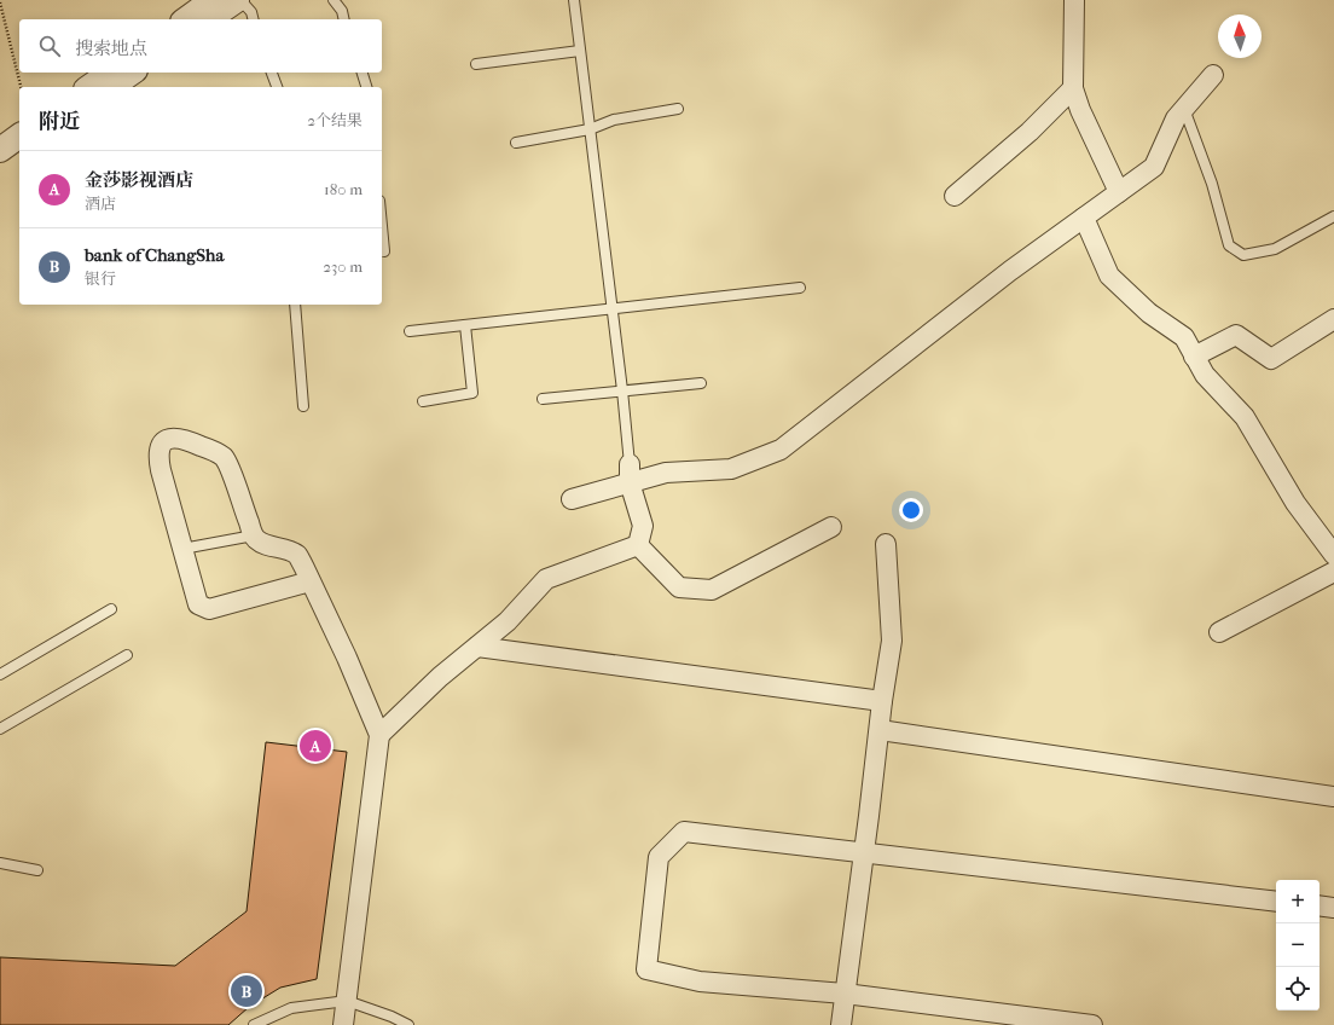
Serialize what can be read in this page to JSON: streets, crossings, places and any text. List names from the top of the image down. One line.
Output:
{"north":"top","page":{"search":"搜索地点","heading":["附近","2个结果"],"list":[{"mark":"A","name":"金莎影视酒店","note":"酒店","value":"180 m"},{"mark":"B","name":"bank of ChangSha","note":"银行","value":"230 m"}],"pins":["A","B"],"map_buttons":["+","−"]}}
